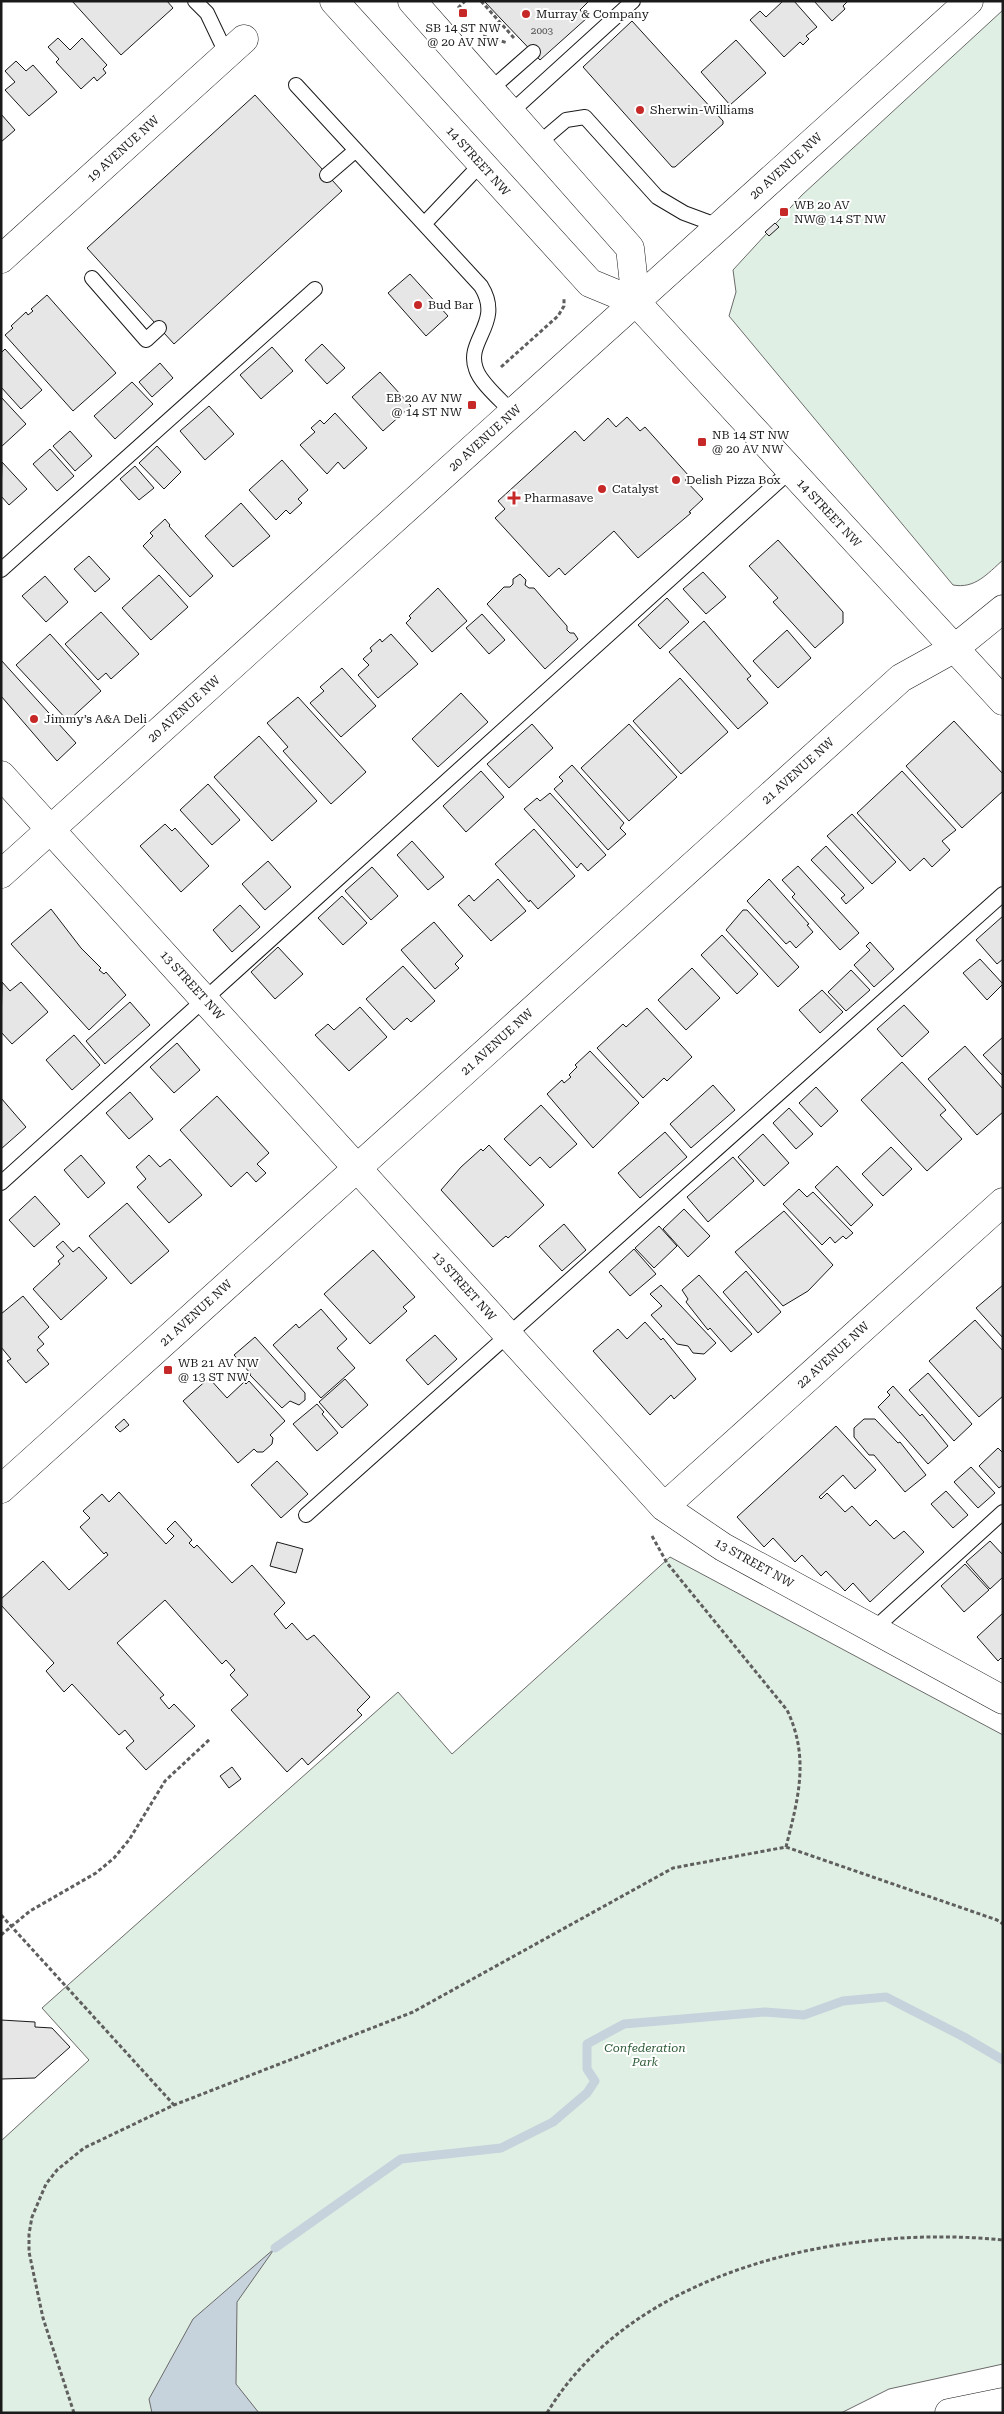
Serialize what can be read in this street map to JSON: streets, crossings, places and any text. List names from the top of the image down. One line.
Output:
{"streets":{"street":["19 AVENUE NW","14 STREET NW","20 AVENUE NW","21 AVENUE NW","13 STREET NW","22 AVENUE NW"]},"crossings":[["14 STREET NW","20 AVENUE NW"],["14 STREET NW","21 AVENUE NW"],["20 AVENUE NW","13 STREET NW"],["21 AVENUE NW","13 STREET NW"],["13 STREET NW","22 AVENUE NW"]],"parks":["Confederation Park"],"places":{"transit":["SB 14 ST NW @ 20 AV NW","WB 20 AV NW@ 14 ST NW","EB 20 AV NW @ 14 ST NW","NB 14 ST NW @ 20 AV NW","WB 21 AV NW @ 13 ST NW"],"other":["Murray & Company","Sherwin-Williams","Bud Bar","Delish Pizza Box","Catalyst","Jimmy’s A&A Deli"],"health":["Pharmasave"]},"house_numbers":["2003"]}
